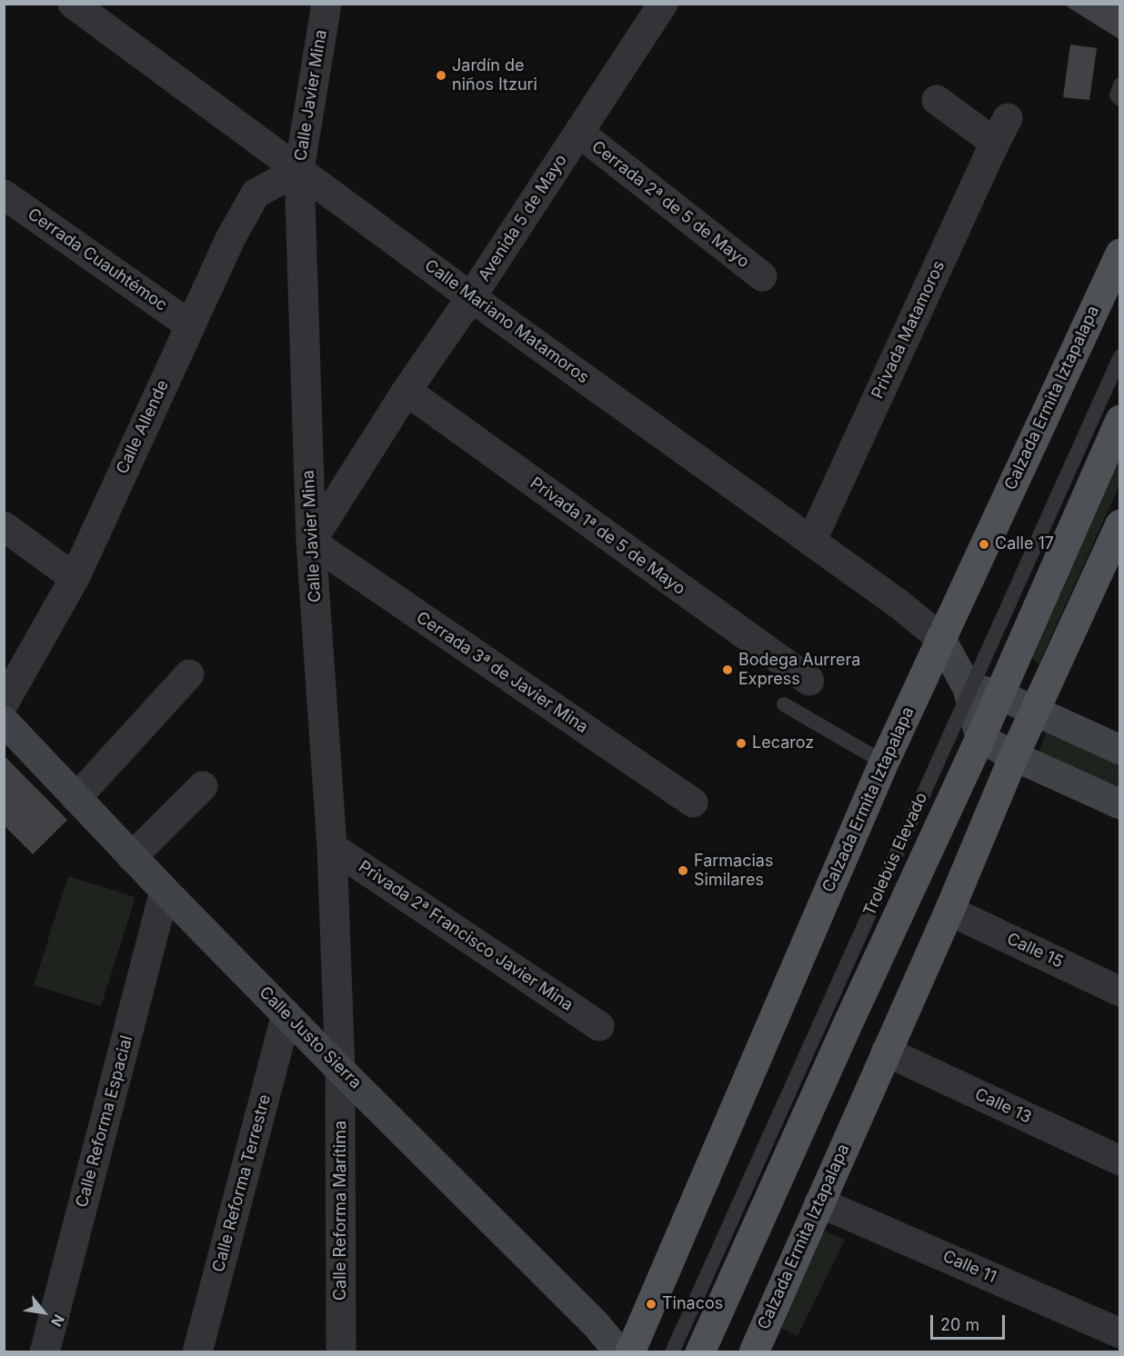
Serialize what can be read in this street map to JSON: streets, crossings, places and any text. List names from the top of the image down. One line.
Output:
{"streets":{"main road":["Calzada Ermita Iztapalapa"],"street":["Calle Javier Mina","Cerrada 2ª de 5 de Mayo","Avenida 5 de Mayo","Cerrada Cuauhtémoc","Calle Mariano Matamoros","Privada Matamoros","Calle Allende","Privada 1ª de 5 de Mayo","Cerrada 3ª de Javier Mina","Privada 2ª Francisco Javier Mina","Calle 15","Calle Justo Sierra","Calle 13","Calle Reforma Espacial","Calle Reforma Terrestre","Calle Reforma Marítima","Calle 11"],"lane":["Trolebús Elevado"]},"crossings":[["Calle Javier Mina","Avenida 5 de Mayo"],["Calle Javier Mina","Calle Mariano Matamoros"],["Calle Javier Mina","Calle Allende"],["Calle Javier Mina","Cerrada 3ª de Javier Mina"],["Calle Javier Mina","Privada 2ª Francisco Javier Mina"],["Calle Javier Mina","Calle Justo Sierra"],["Calle Javier Mina","Calle Reforma Marítima"],["Cerrada 2ª de 5 de Mayo","Avenida 5 de Mayo"],["Avenida 5 de Mayo","Calle Mariano Matamoros"],["Avenida 5 de Mayo","Privada 1ª de 5 de Mayo"],["Avenida 5 de Mayo","Cerrada 3ª de Javier Mina"],["Cerrada Cuauhtémoc","Calle Allende"],["Calle Mariano Matamoros","Privada Matamoros"],["Calle Mariano Matamoros","Calzada Ermita Iztapalapa"],["Calle Mariano Matamoros","Calle Allende"],["Calzada Ermita Iztapalapa","Calle 15"],["Calzada Ermita Iztapalapa","Calle 13"],["Calzada Ermita Iztapalapa","Calle 11"],["Calle Justo Sierra","Calle Reforma Espacial"],["Calle Justo Sierra","Calle Reforma Terrestre"],["Calle Justo Sierra","Calle Reforma Marítima"]],"places":["Jardín de niños Itzuri","Calle 17","Bodega Aurrera Express","Lecaroz","Farmacias Similares","Tinacos"],"scale_bar":"20 m","north":"bottom right"}
